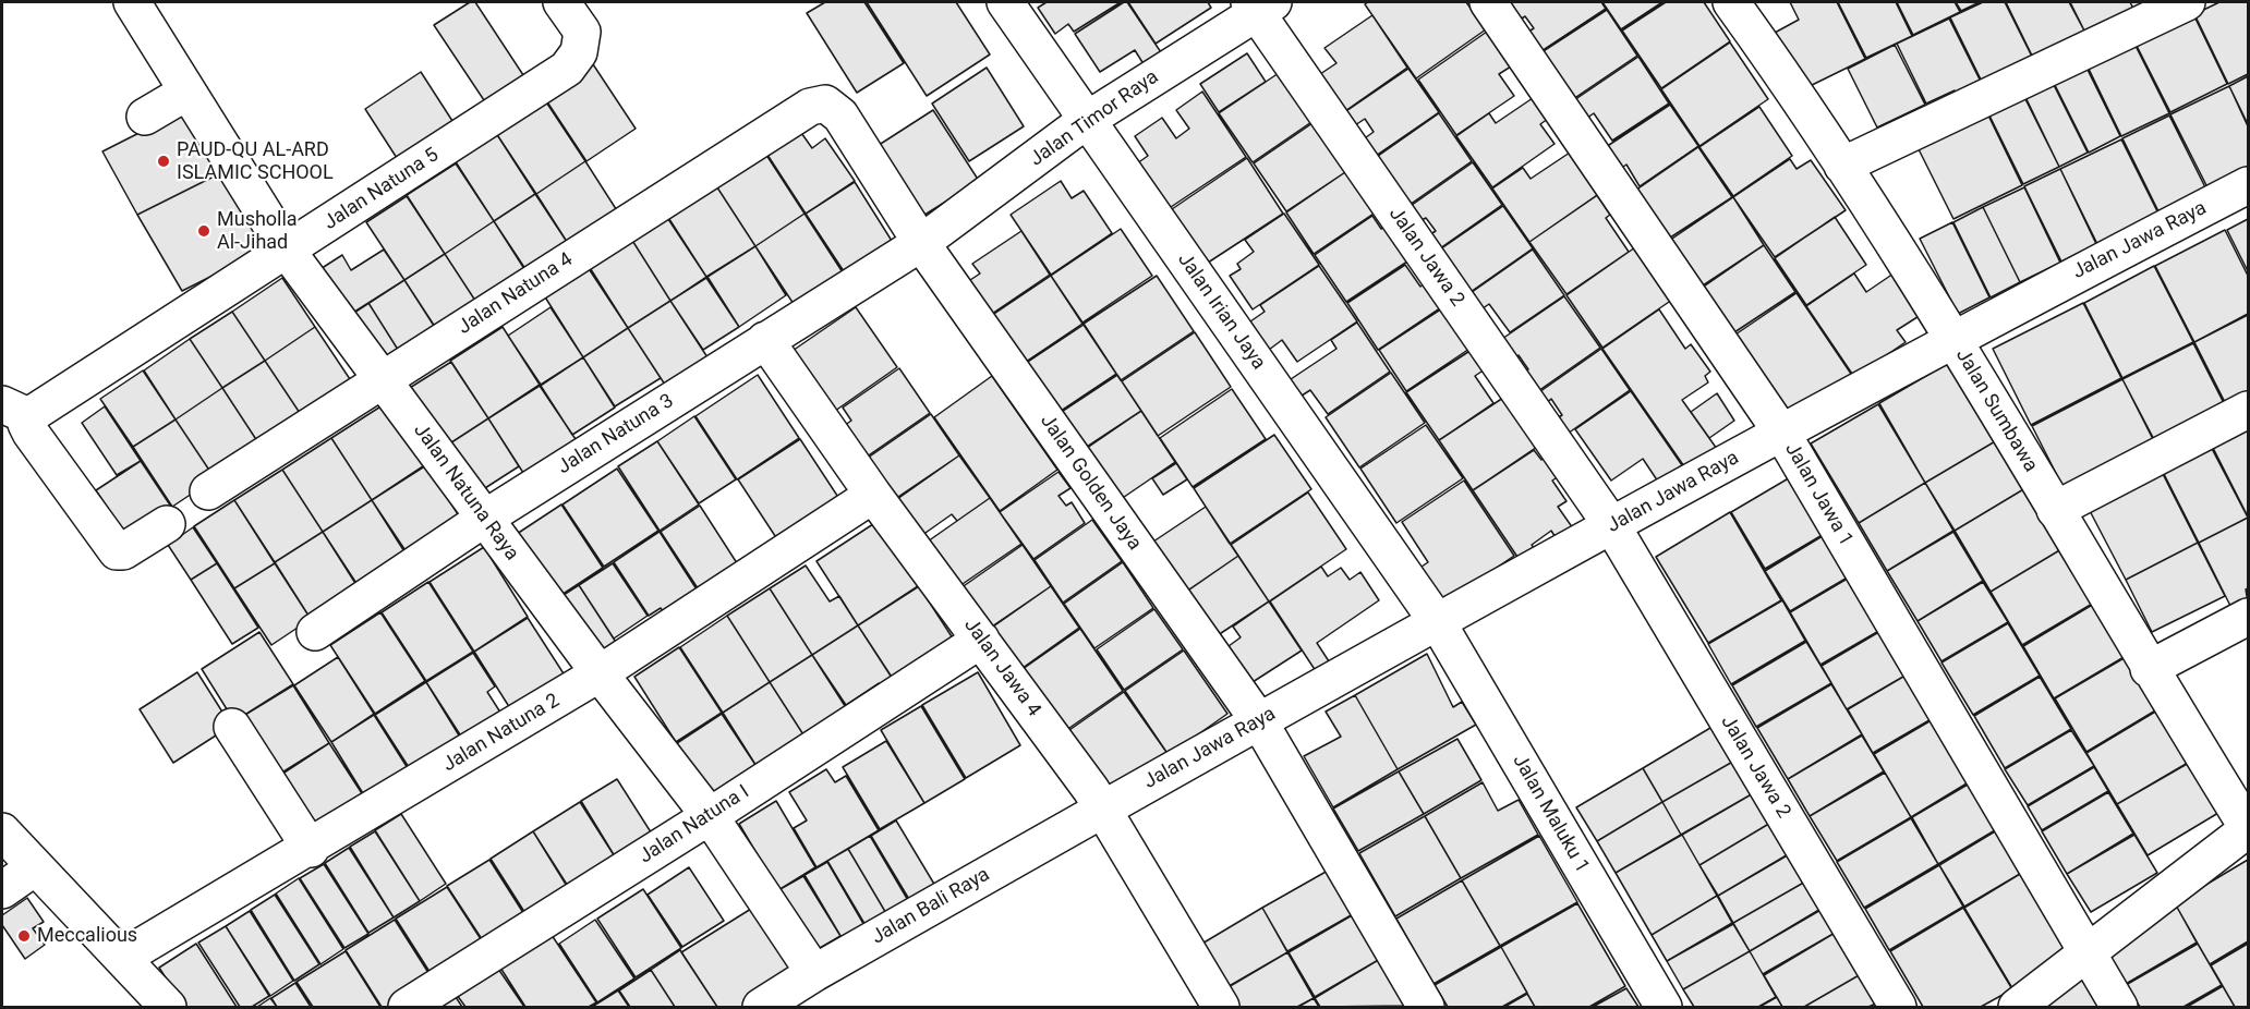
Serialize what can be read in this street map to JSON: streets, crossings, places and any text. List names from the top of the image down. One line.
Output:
{"streets":{"street":["Jalan Timor Raya","Jalan Natuna 5","Jalan Jawa Raya","Jalan Jawa 2","Jalan Natuna 4","Jalan Irian Jaya","Jalan Sumbawa","Jalan Natuna 3","Jalan Golden Jaya","Jalan Natuna Raya","Jalan Jawa 1","Jalan Jawa 4","Jalan Natuna 2","Jalan Maluku 1","Jalan Natuna I","Jalan Bali Raya"]},"crossings":[["Jalan Timor Raya","Jalan Jawa 2"],["Jalan Timor Raya","Jalan Irian Jaya"],["Jalan Timor Raya","Jalan Natuna 3"],["Jalan Timor Raya","Jalan Golden Jaya"],["Jalan Natuna 5","Jalan Natuna Raya"],["Jalan Jawa Raya","Jalan Jawa 2"],["Jalan Jawa Raya","Jalan Irian Jaya"],["Jalan Jawa Raya","Jalan Sumbawa"],["Jalan Jawa Raya","Jalan Golden Jaya"],["Jalan Jawa Raya","Jalan Jawa 1"],["Jalan Jawa Raya","Jalan Jawa 4"],["Jalan Jawa Raya","Jalan Maluku 1"],["Jalan Jawa Raya","Jalan Bali Raya"],["Jalan Natuna 4","Jalan Golden Jaya"],["Jalan Natuna 4","Jalan Natuna Raya"],["Jalan Irian Jaya","Jalan Maluku 1"],["Jalan Natuna 3","Jalan Golden Jaya"],["Jalan Natuna 3","Jalan Natuna Raya"],["Jalan Natuna 3","Jalan Jawa 4"],["Jalan Natuna Raya","Jalan Natuna 2"],["Jalan Natuna Raya","Jalan Natuna I"],["Jalan Natuna Raya","Jalan Bali Raya"],["Jalan Jawa 4","Jalan Natuna 2"],["Jalan Jawa 4","Jalan Natuna I"],["Jalan Jawa 4","Jalan Bali Raya"]],"places":["PAUD-QU AL-ARD ISLAMIC SCHOOL","Musholla Al-Jihad","Meccalious"]}
